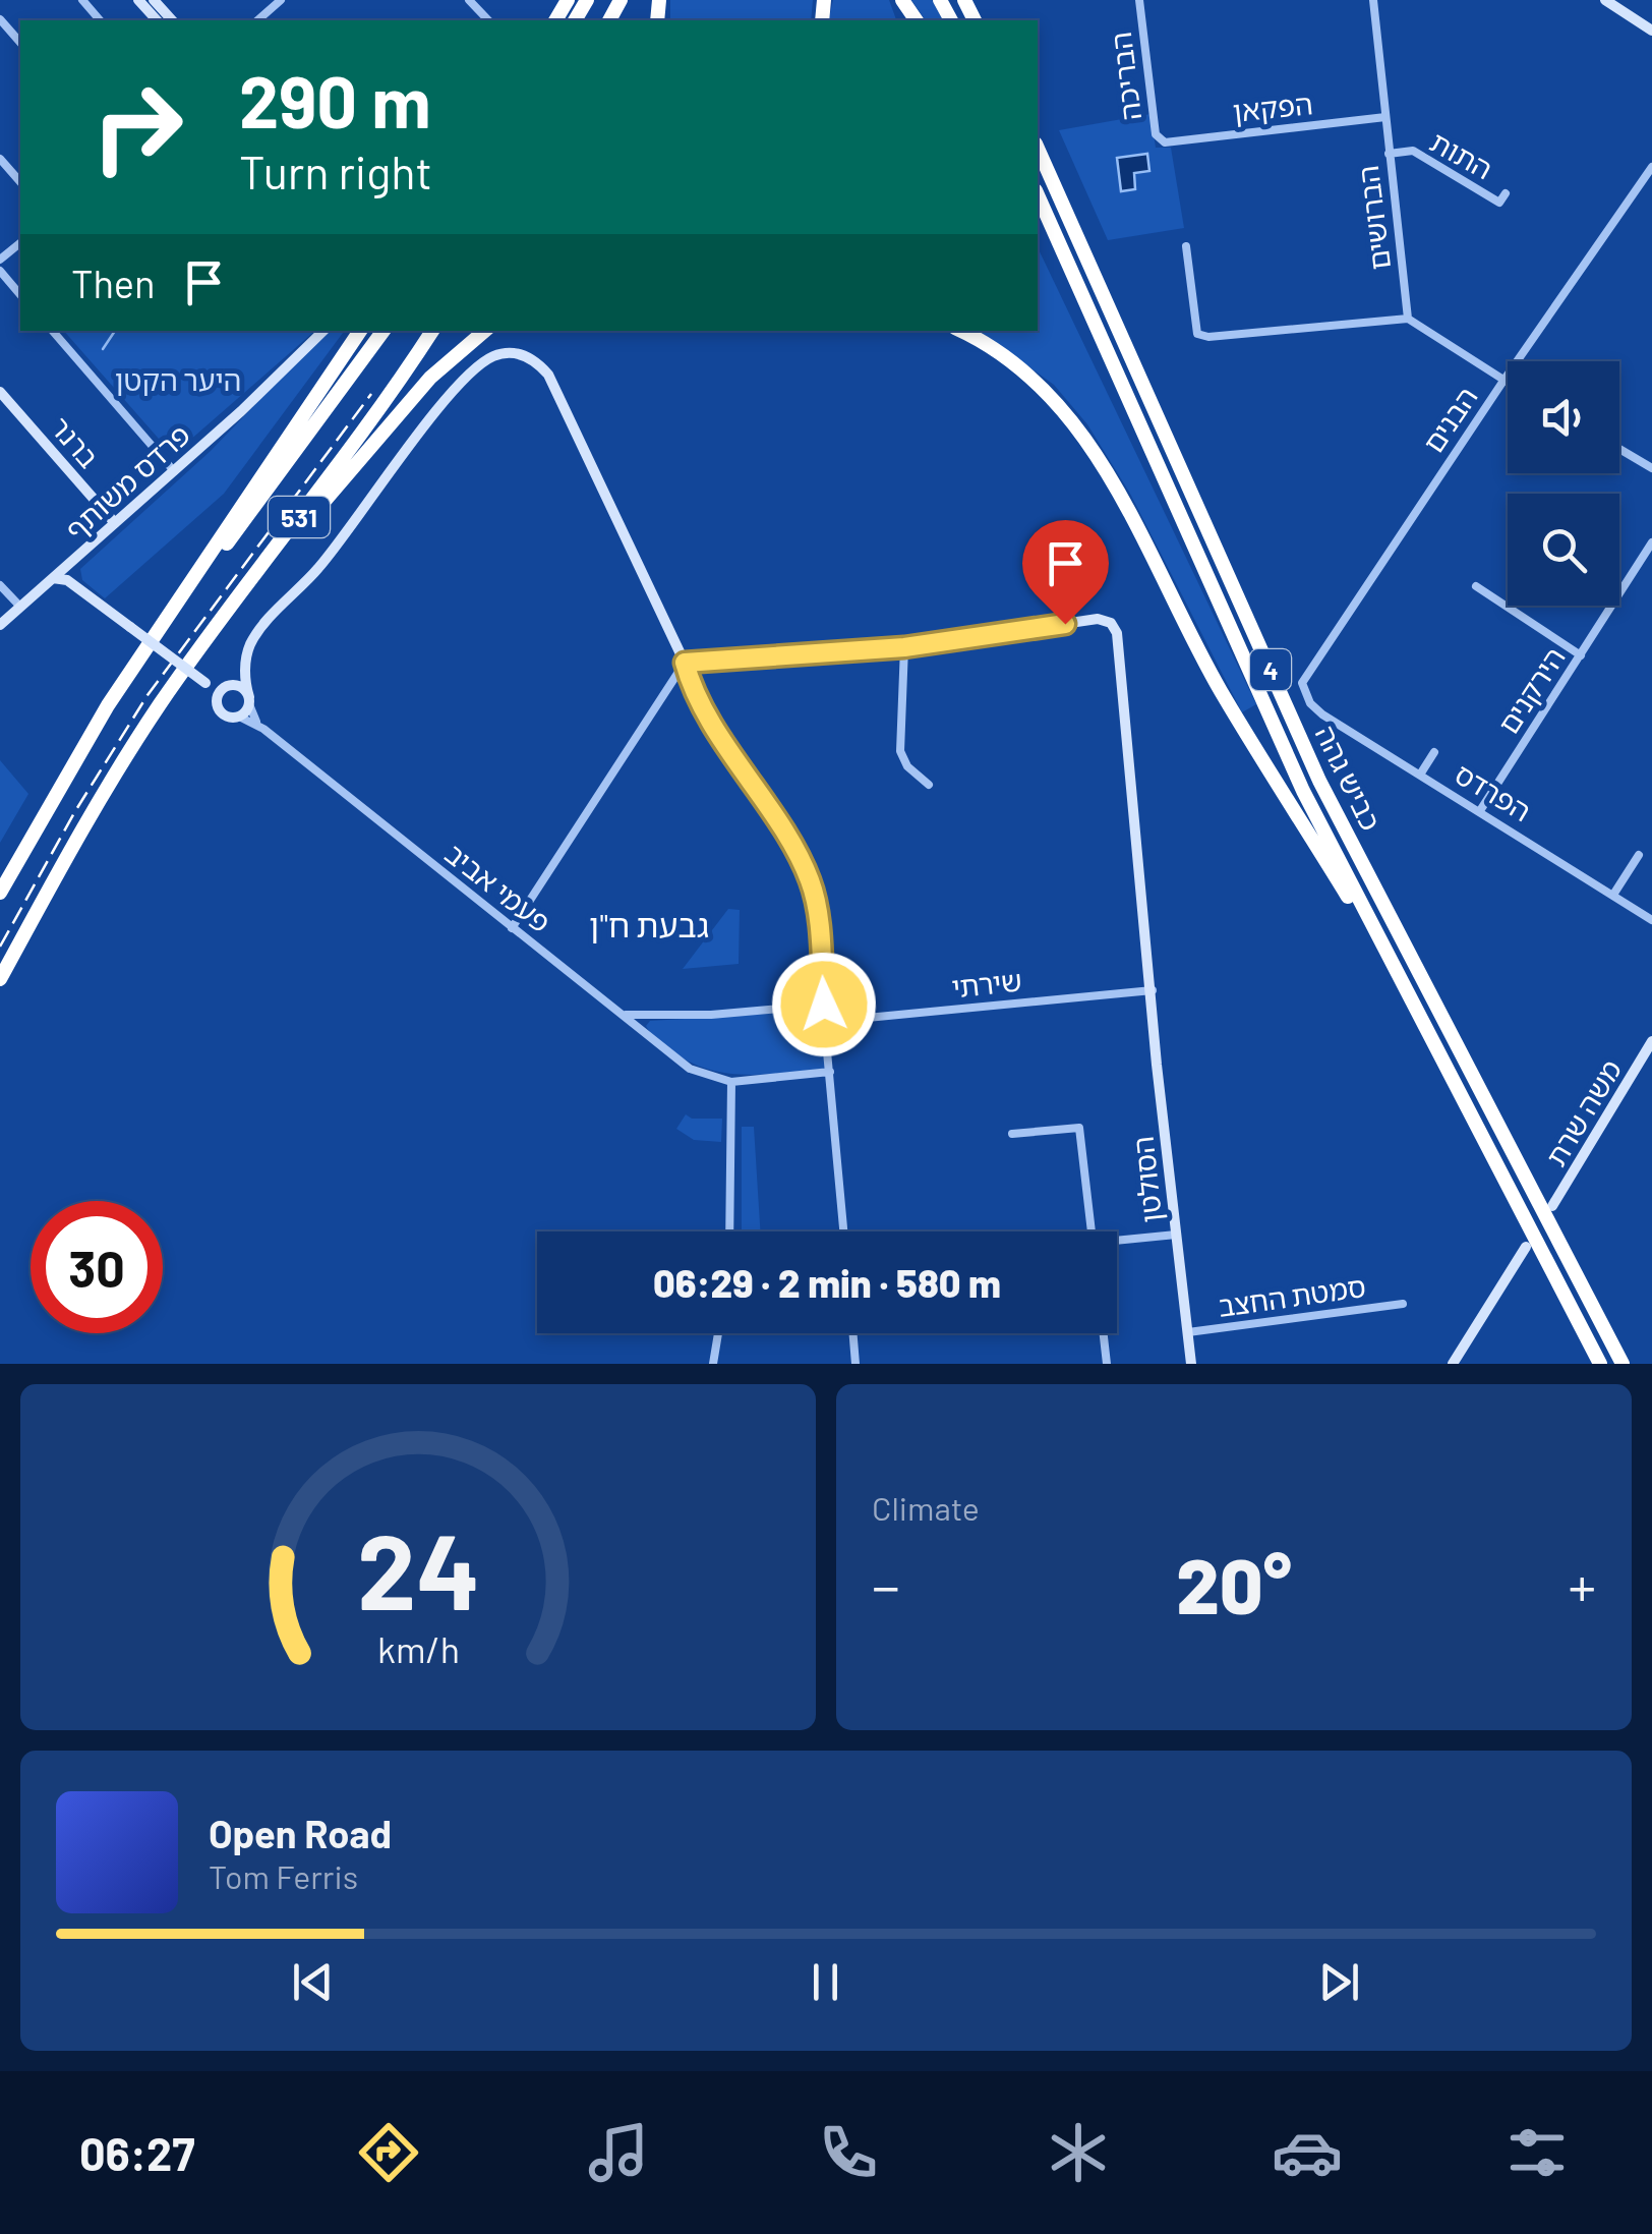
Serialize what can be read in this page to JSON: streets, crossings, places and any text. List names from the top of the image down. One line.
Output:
{"streets":{"highway":["531","4","כביש גהה"],"street":["הבריכה","הפקאן","התות","הברושים","הבנים","ברנר","פרדס משותף","הירקנים","הפרדס","פעמי אביב","שירתי","משה שרת","הסולטן","סמטת החצב"]},"crossings":[["הבריכה","הפקאן"],["הפקאן","הברושים"],["התות","הברושים"],["הבנים","הפרדס"],["ברנר","פרדס משותף"],["הירקנים","הפרדס"],["שירתי","הסולטן"],["הסולטן","סמטת החצב"]],"districts":["גבעת ח\"ן"],"parks":["היער הקטן"],"page":{"turn":["290 m","Turn right"],"then":"Then","limit":"30","trip":"06:29 · 2 min · 580 m","tile":"Climate","heat":["−","20°","+"],"song":["Open Road","Tom Ferris"],"tabs":"06:27","gauge":["24","km/h"]}}
